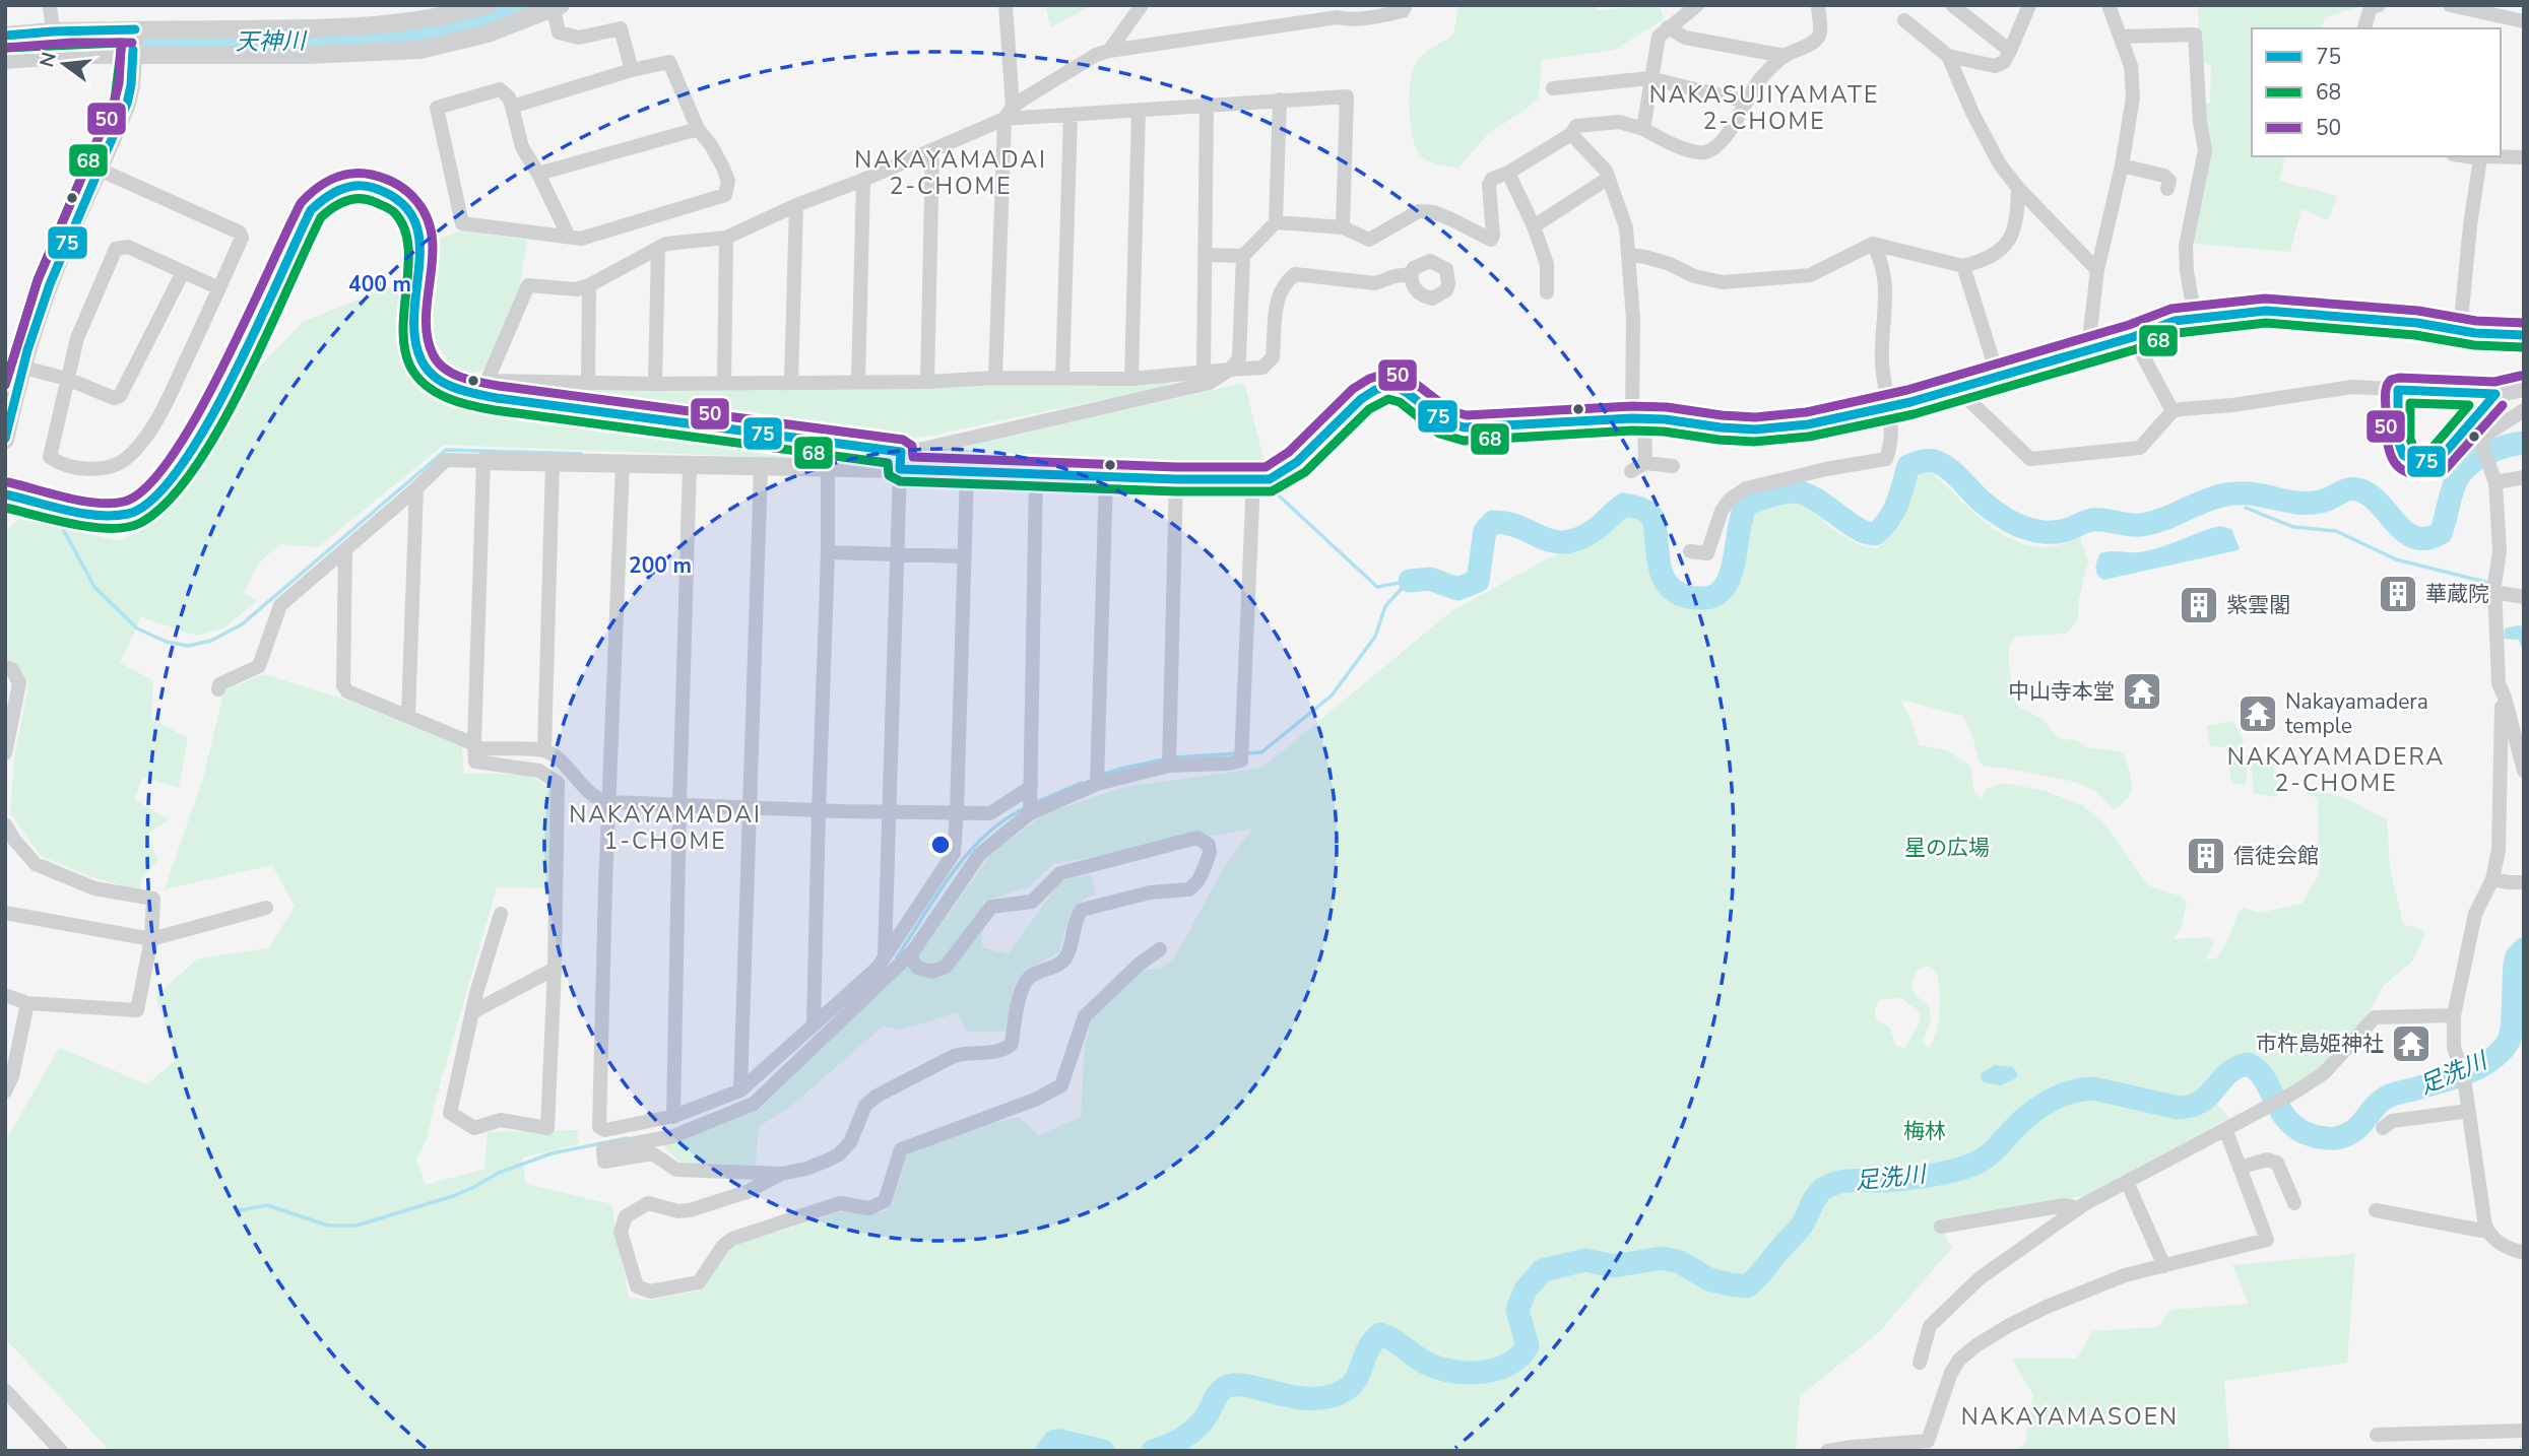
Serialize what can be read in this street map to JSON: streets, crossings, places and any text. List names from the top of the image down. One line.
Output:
{"districts":["NAKASUJIYAMATE 2-CHOME","NAKAYAMADAI 2-CHOME","NAKAYAMADERA 2-CHOME","NAKAYAMADAI 1-CHOME","NAKAYAMASOEN"],"water":["天神川","足洗川"],"parks":["星の広場","梅林"],"places":{"building":["華蔵院","紫雲閣","信徒会館"],"temple":["中山寺本堂","Nakayamadera temple","市杵島姫神社"]},"lines":["transit line 75","transit line 68","transit line 50"],"legend":["75","68","50"],"north":"left","rings":["400 m","200 m"]}
